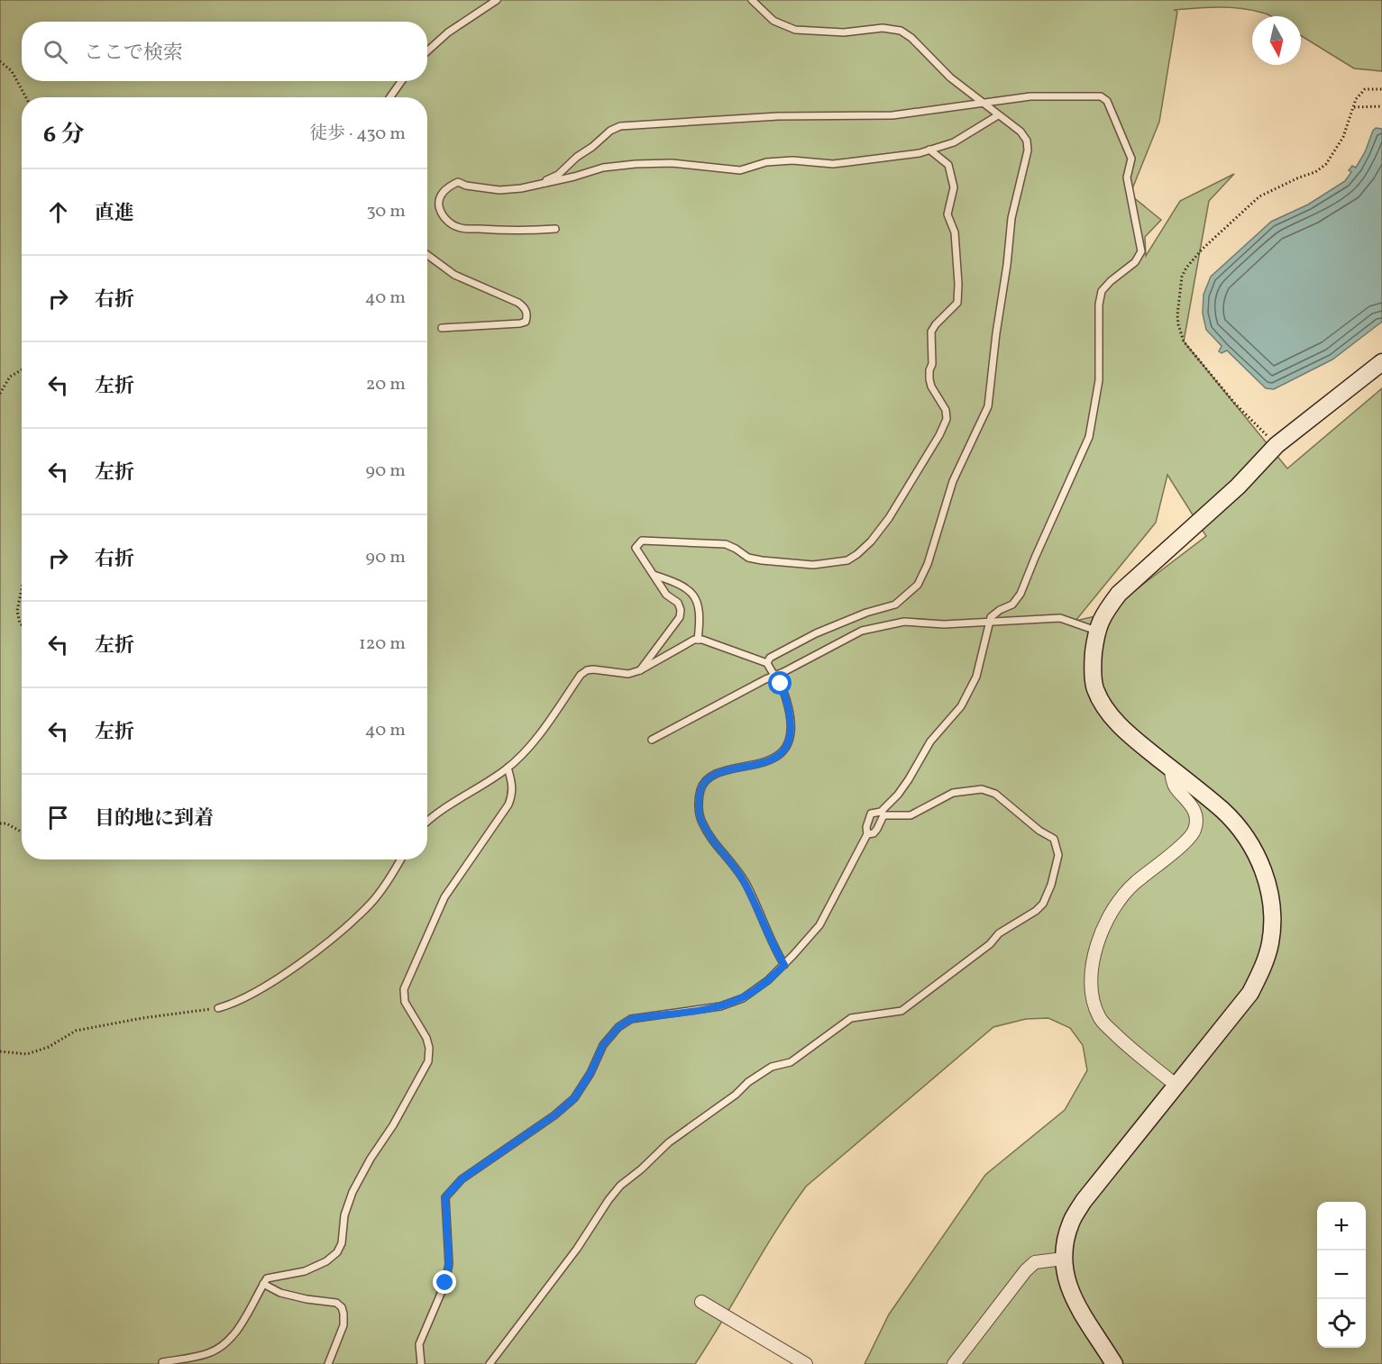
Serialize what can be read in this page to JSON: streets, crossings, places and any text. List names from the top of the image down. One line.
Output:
{"north":"bottom","page":{"search":"ここで検索","heading":["6 分","徒歩 · 430 m"],"list":[["直進","30 m"],["右折","40 m"],["左折","20 m"],["左折","90 m"],["右折","90 m"],["左折","120 m"],["左折","40 m"],"目的地に到着"],"map_buttons":["+","−"]}}
